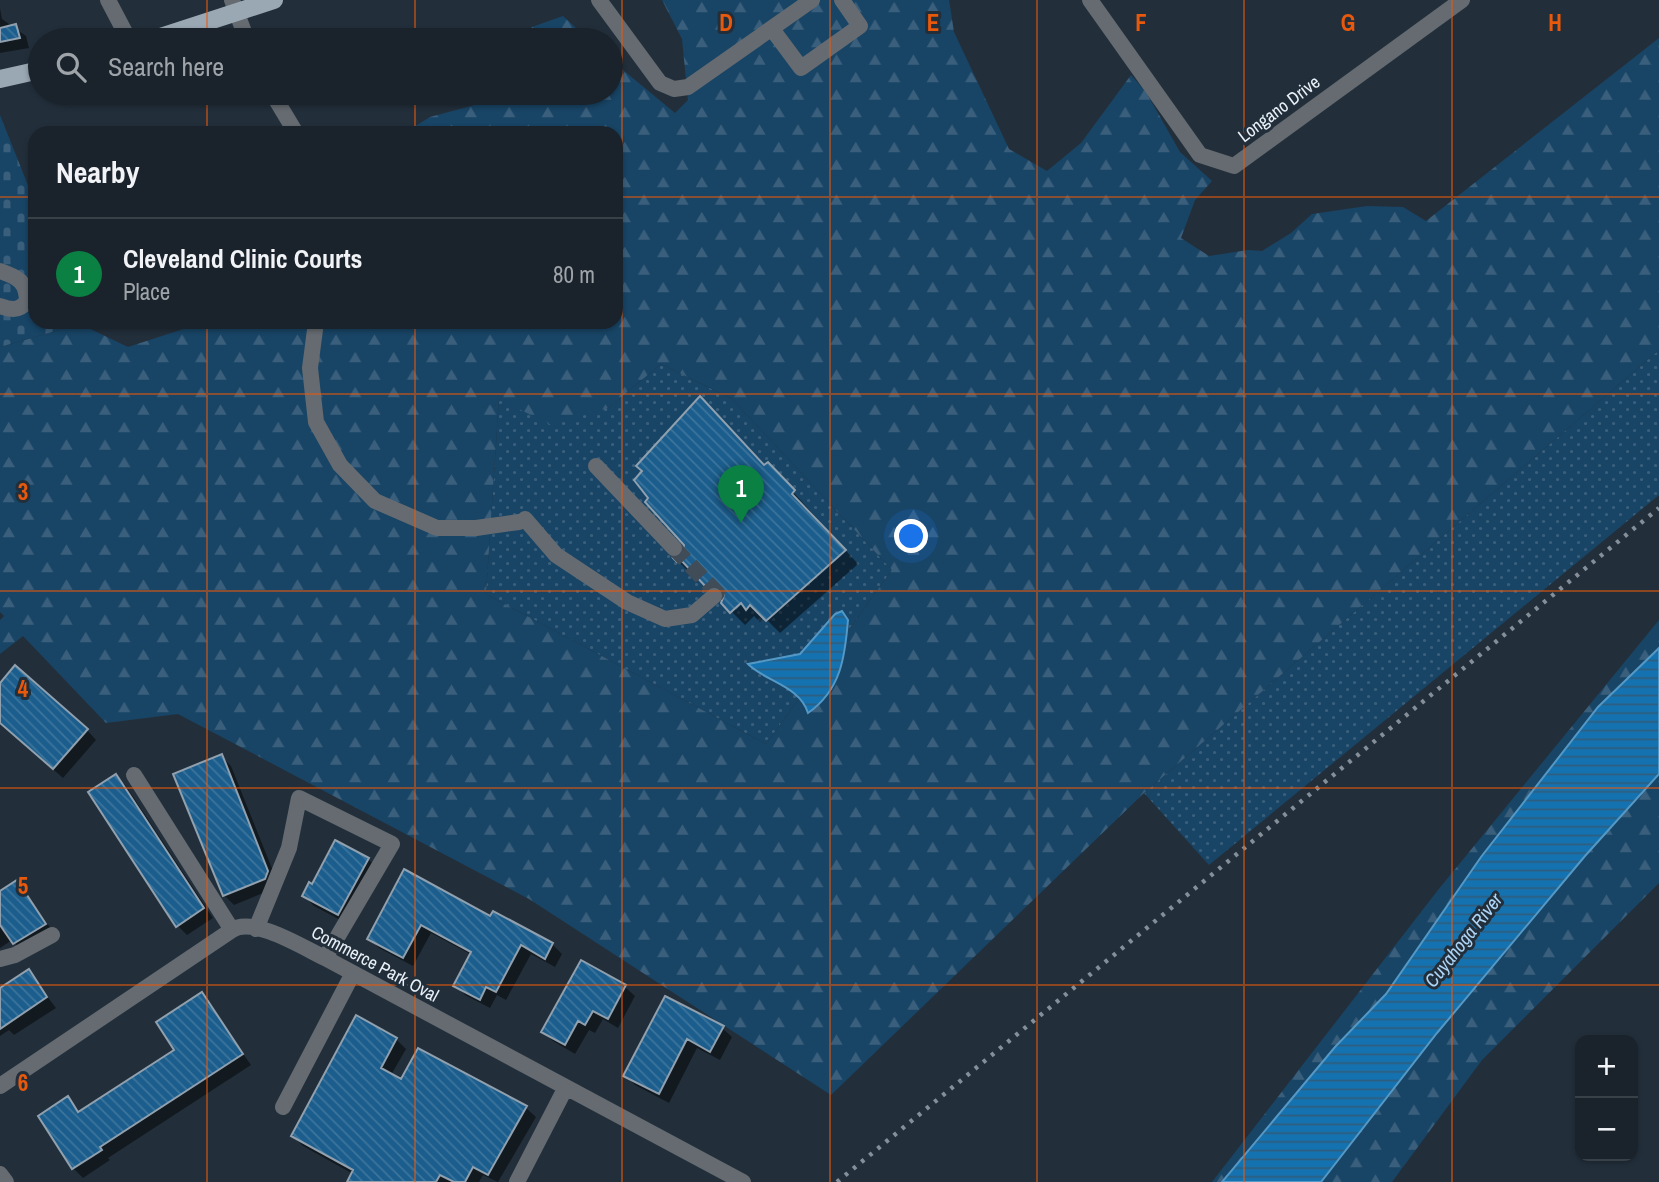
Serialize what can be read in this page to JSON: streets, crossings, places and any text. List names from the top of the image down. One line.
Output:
{"streets":{"street":["Longano Drive","Commerce Park Oval"]},"water":["Cuyahoga River"],"page":{"search":"Search here","heading":"Nearby","list":[{"mark":"1","name":"Cleveland Clinic Courts","note":"Place","value":"80 m"}],"pins":"1","map_buttons":["+","−"]},"grid":{"columns":["D","E","F","G","H"],"rows":["3","4","5","6"]}}
